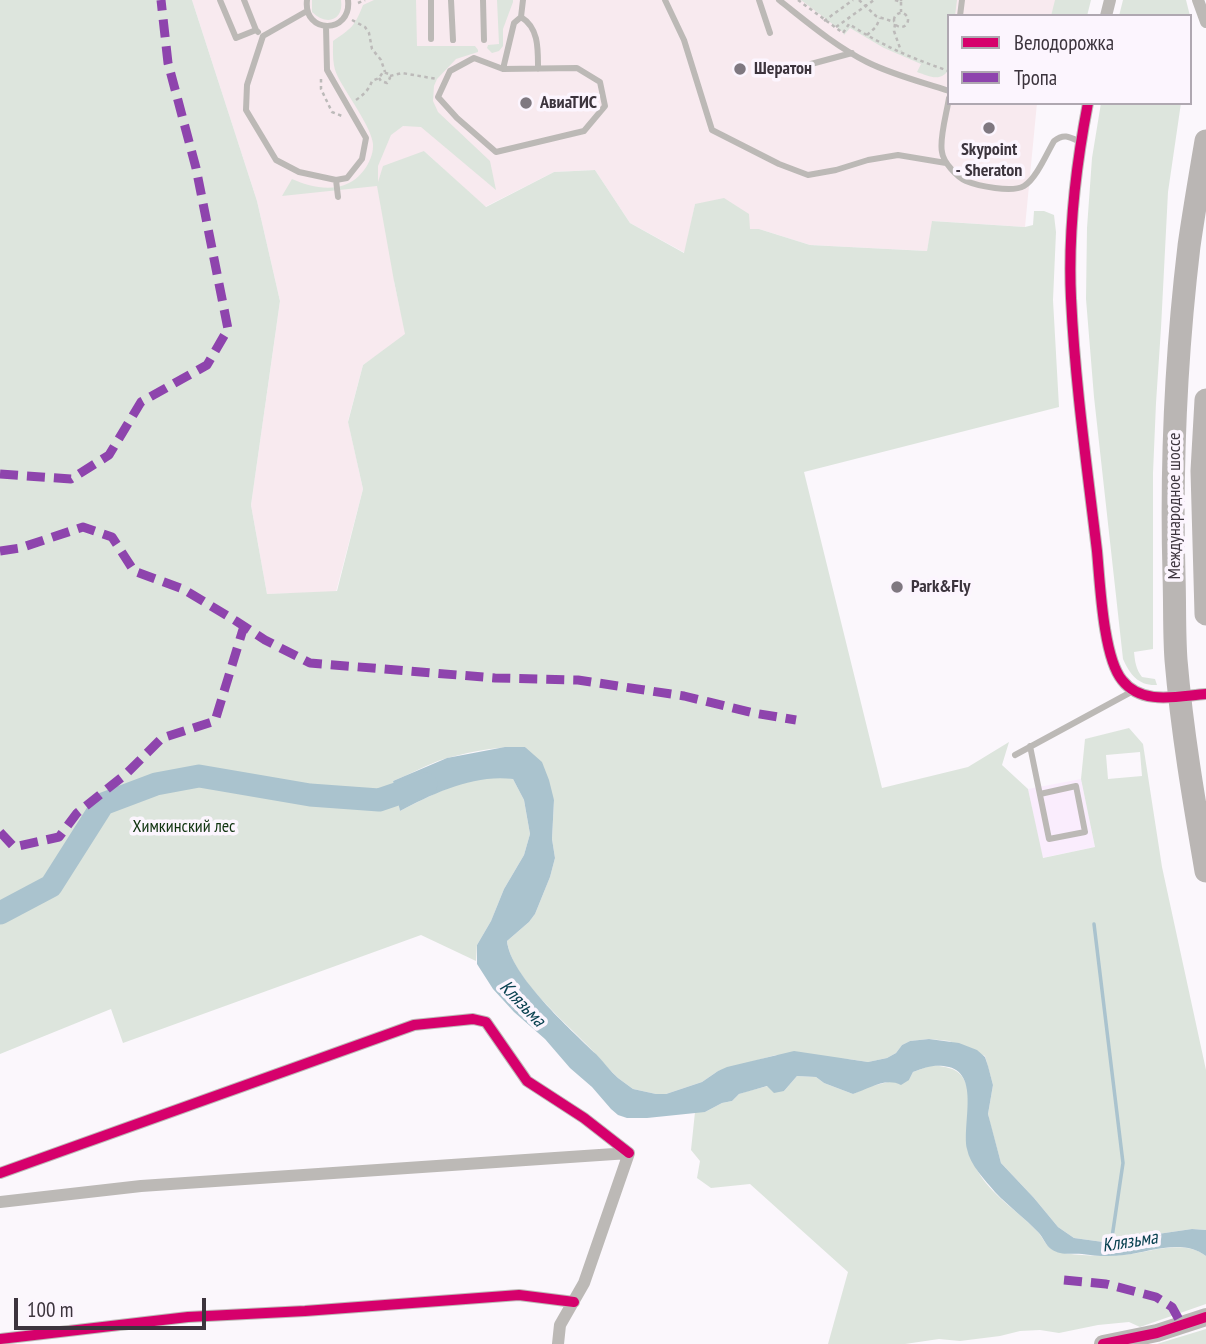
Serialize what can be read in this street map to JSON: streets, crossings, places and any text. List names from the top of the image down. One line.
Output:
{"streets":{"highway":["Международное шоссе"]},"water":["Клязьма"],"parks":["Химкинский лес"],"places":["Шератон","АвиаТИС","Skypoint - Sheraton","Park&Fly"],"legend":["Велодорожка","Тропа"],"scale_bar":"100 m"}
